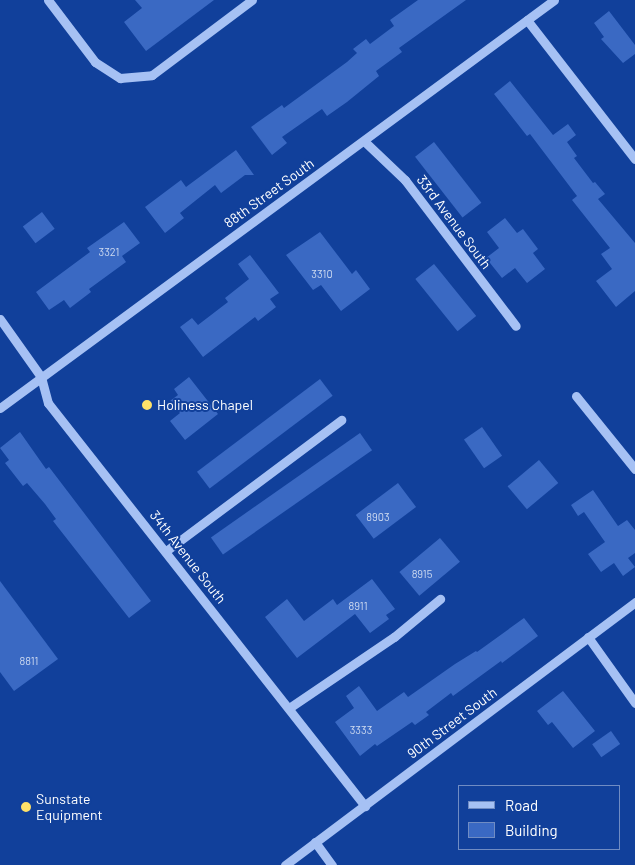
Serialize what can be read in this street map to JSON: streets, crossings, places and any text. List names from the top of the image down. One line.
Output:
{"streets":{"street":["88th Street South","33rd Avenue South","34th Avenue South","90th Street South"]},"crossings":[["88th Street South","33rd Avenue South"],["88th Street South","34th Avenue South"],["34th Avenue South","90th Street South"]],"places":["Holiness Chapel","Sunstate Equipment"],"house_numbers":["3321","3310","8903","8915","8911","8811","3333"],"legend":["Road","Building"]}
